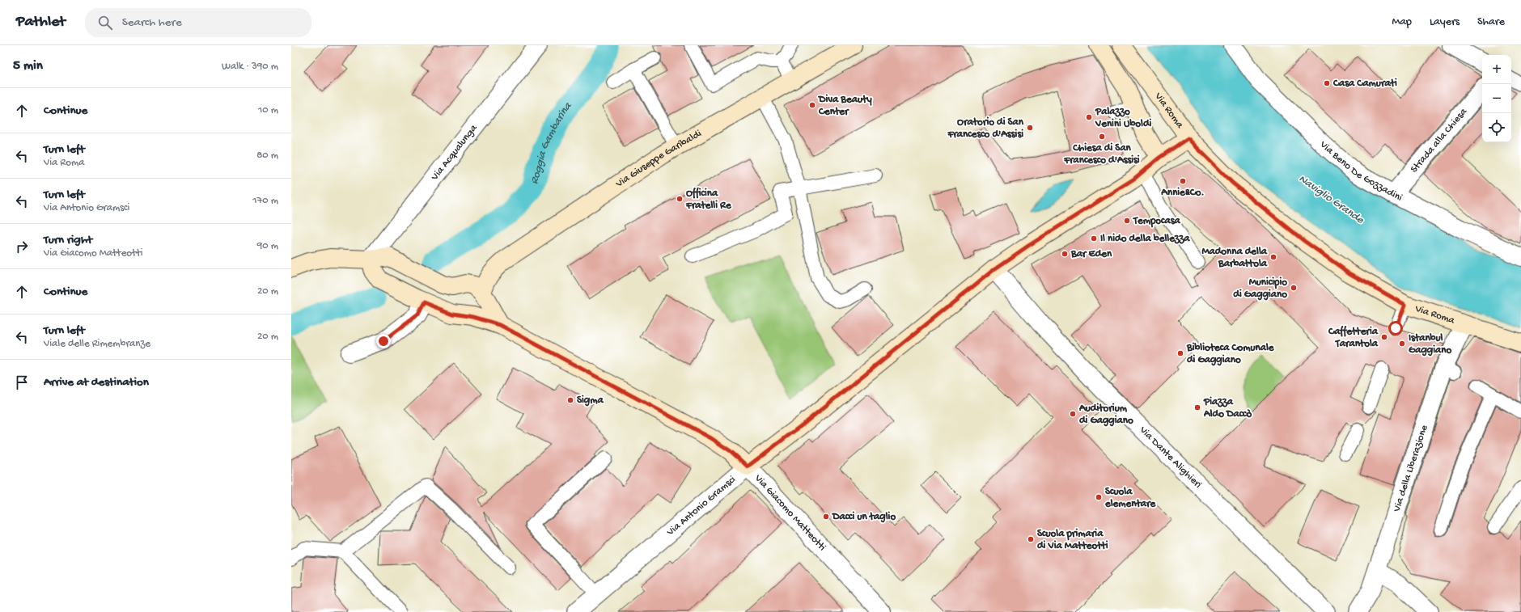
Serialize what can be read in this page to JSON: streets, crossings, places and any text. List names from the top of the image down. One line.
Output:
{"streets":{"street":["Via Roma","Strada alla Chiesa","Via Acqualunga","Via Giuseppe Garibaldi","Via Beno De Gozzadini","Via Dante Alighieri","Via della Liberazione","Via Antonio Gramsci","Via Giacomo Matteotti"]},"crossings":[["Via Roma","Via della Liberazione"],["Via Roma","Via Antonio Gramsci"],["Strada alla Chiesa","Via Beno De Gozzadini"],["Via Acqualunga","Via Giacomo Matteotti"],["Via Giuseppe Garibaldi","Via Giacomo Matteotti"],["Via Dante Alighieri","Via Antonio Gramsci"],["Via Antonio Gramsci","Via Giacomo Matteotti"]],"water":["Roggia Gambarina","Naviglio Grande"],"places":["Casa Camurati","Diva Beauty Center","Palazzo Venini Uboldi","Oratorio di San Francesco d'Assisi","Chiesa di San Francesco d'Assisi","Annie&Co.","Officina Fratelli Re","Tempocasa","Il nido della bellezza","Bar Eden","Madonna della Barbattola","Municipio di Gaggiano","Caffetteria Tarantola","Istanbul Gaggiano","Biblioteca Comunale di Gaggiano","Sigma","Piazza Aldo Daccò","Auditorium di Gaggiano","Scuola elementare","Dacci un taglio","Scuola primaria di Via Matteotti"],"page":{"header":"Pathlet","search":"Search here","nav":["Map","Layers","Share"],"heading":["5 min","Walk · 390 m"],"map_buttons":["+","−"],"list":[["Continue","10 m"],["Turn left","Via Roma","80 m"],["Turn left","Via Antonio Gramsci","170 m"],["Turn right","Via Giacomo Matteotti","90 m"],["Continue","20 m"],["Turn left","Viale delle Rimembranze","20 m"],"Arrive at destination"]}}
